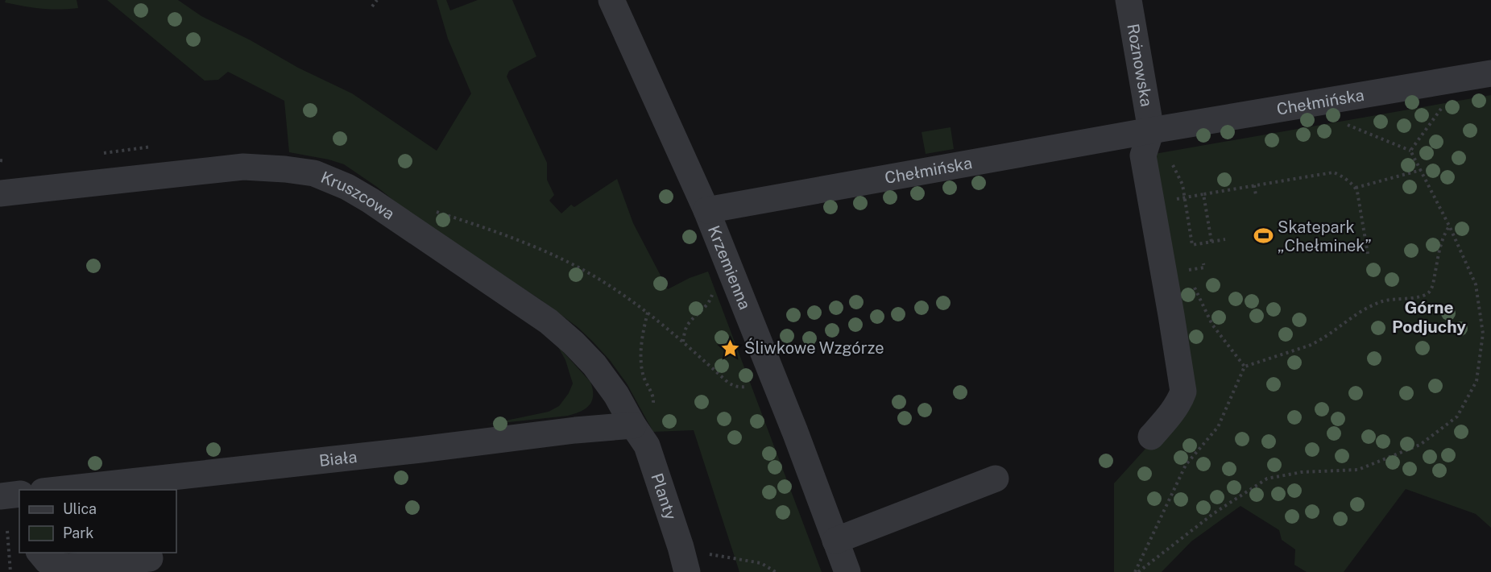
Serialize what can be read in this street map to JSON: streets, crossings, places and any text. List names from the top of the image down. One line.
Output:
{"streets":{"street":["Rożnowska","Chełmińska","Kruszcowa","Krzemienna","Biała","Planty"]},"crossings":[["Rożnowska","Chełmińska"],["Chełmińska","Krzemienna"],["Kruszcowa","Biała"],["Kruszcowa","Planty"],["Biała","Planty"]],"districts":["Górne Podjuchy"],"places":{"sports":["Skatepark „Chełminek”"],"place":["Śliwkowe Wzgórze"]},"legend":["Ulica","Park"]}
